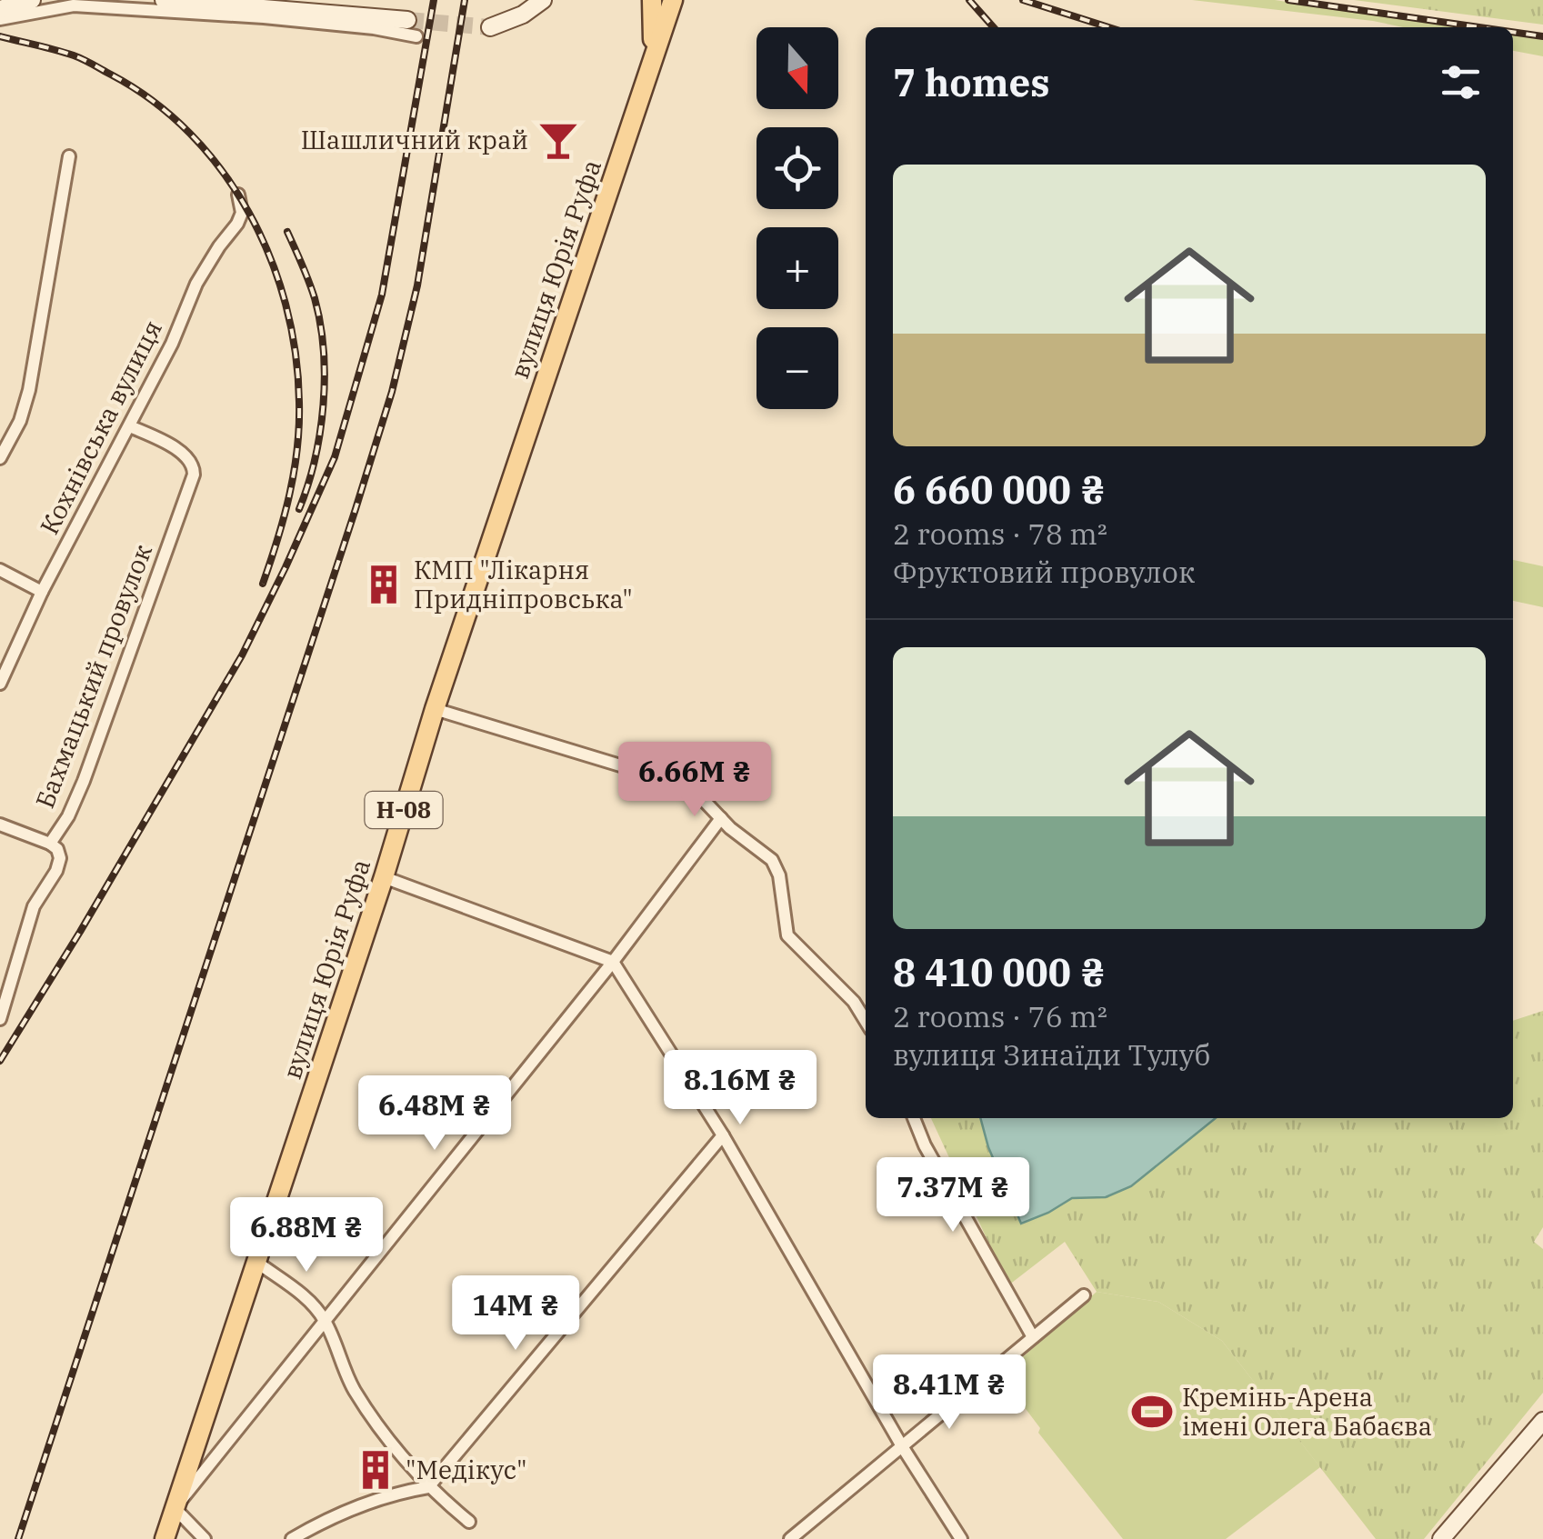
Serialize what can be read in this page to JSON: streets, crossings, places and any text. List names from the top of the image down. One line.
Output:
{"streets":{"main road":["вулиця Юрія Руфа","Н-08"],"street":["Кохнівська вулиця","Бахмацький провулок"]},"crossings":[["вулиця Юрія Руфа","Н-08"],["Кохнівська вулиця","Бахмацький провулок"]],"places":{"bar":["Шашличний край"],"building":["КМП \"Лікарня Придніпровська\"","\"Медікус\""],"sports":["Кремінь-Арена імені Олега Бабаєва"]},"north":"bottom","page":{"map_buttons":["+","−"],"heading":"7 homes","list":[{"name":"6 660 000 ₴","note":"2 rooms · 78 m² · Фруктовий провулок"},{"name":"8 410 000 ₴","note":"2 rooms · 76 m² · вулиця Зинаїди Тулуб"}],"price":["6.66M ₴","8.16M ₴","6.48M ₴","7.37M ₴","6.88M ₴","14M ₴","8.41M ₴"]}}
